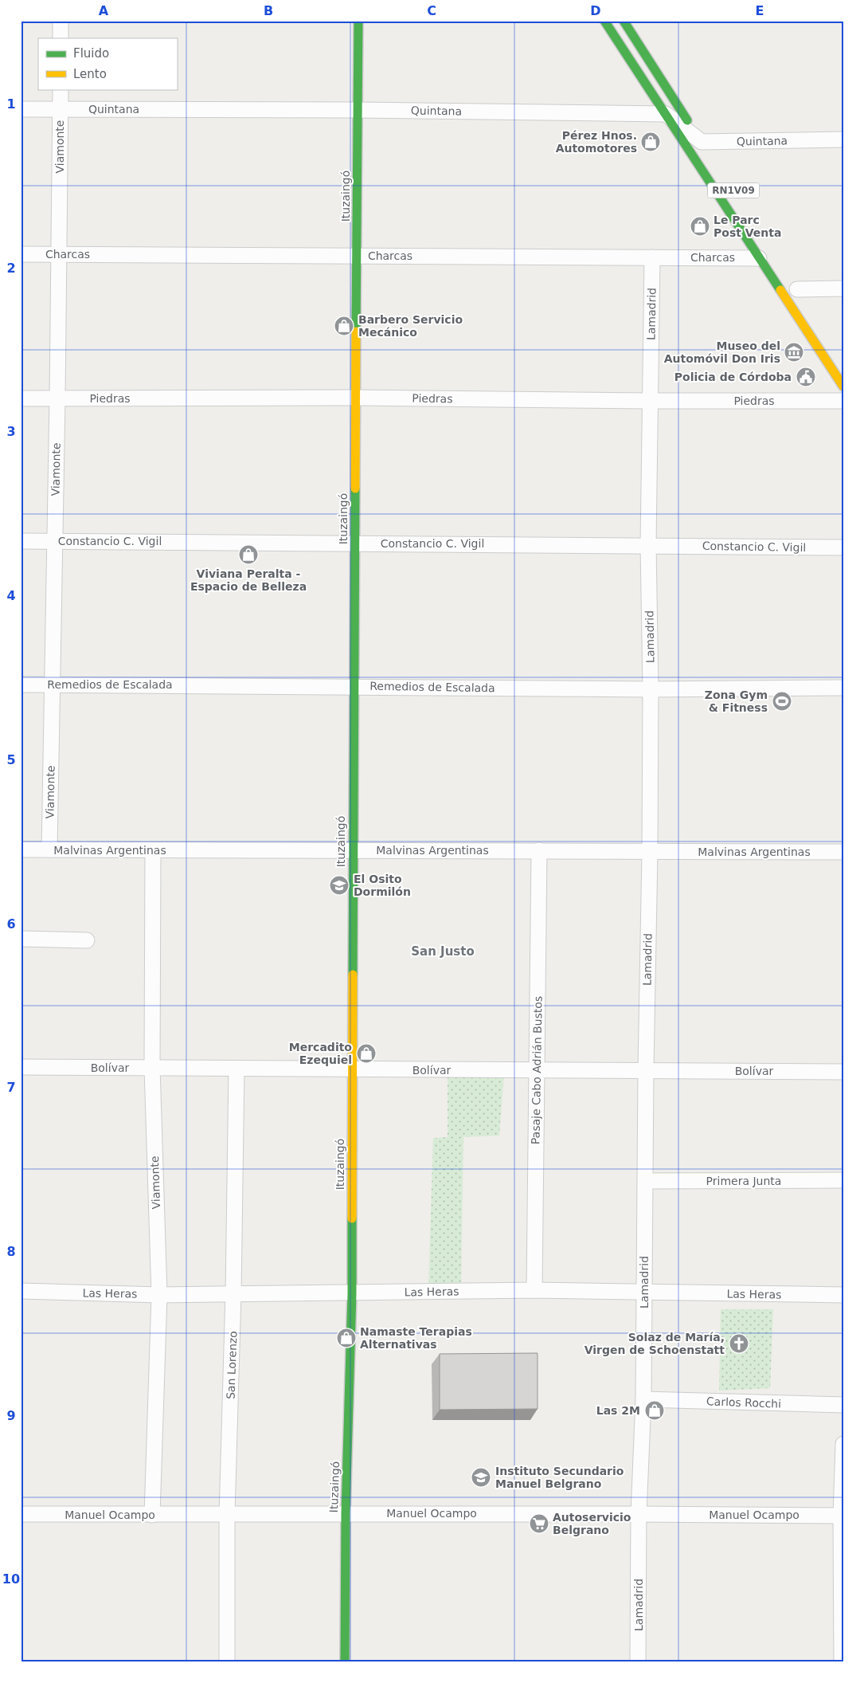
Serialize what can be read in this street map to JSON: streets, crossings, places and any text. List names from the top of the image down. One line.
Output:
{"streets":{"street":["Quintana","Viamonte","RN1V09","Ituzaingó","Charcas","Lamadrid","Piedras","Constancio C. Vigil","Remedios de Escalada","Malvinas Argentinas","Bolívar","Pasaje Cabo Adrián Bustos","Primera Junta","Las Heras","San Lorenzo","Carlos Rocchi","Manuel Ocampo"]},"crossings":[["Quintana","Viamonte"],["Quintana","RN1V09"],["Quintana","Ituzaingó"],["Viamonte","Charcas"],["Viamonte","Piedras"],["Viamonte","Constancio C. Vigil"],["Viamonte","Remedios de Escalada"],["Viamonte","Malvinas Argentinas"],["Viamonte","Bolívar"],["Viamonte","Las Heras"],["Viamonte","Manuel Ocampo"],["RN1V09","Charcas"],["Ituzaingó","Charcas"],["Ituzaingó","Piedras"],["Ituzaingó","Constancio C. Vigil"],["Ituzaingó","Remedios de Escalada"],["Ituzaingó","Malvinas Argentinas"],["Ituzaingó","Bolívar"],["Ituzaingó","Las Heras"],["Ituzaingó","Manuel Ocampo"],["Charcas","Lamadrid"],["Lamadrid","Piedras"],["Lamadrid","Constancio C. Vigil"],["Lamadrid","Remedios de Escalada"],["Lamadrid","Malvinas Argentinas"],["Lamadrid","Bolívar"],["Lamadrid","Primera Junta"],["Lamadrid","Las Heras"],["Lamadrid","Carlos Rocchi"],["Lamadrid","Manuel Ocampo"],["Malvinas Argentinas","Pasaje Cabo Adrián Bustos"],["Bolívar","Pasaje Cabo Adrián Bustos"],["Bolívar","San Lorenzo"],["Pasaje Cabo Adrián Bustos","Las Heras"],["Las Heras","San Lorenzo"],["San Lorenzo","Manuel Ocampo"]],"districts":["San Justo"],"places":{"shop":["Pérez Hnos. Automotores","Le Parc Post Venta","Barbero Servicio Mecánico","Viviana Peralta - Espacio de Belleza","Mercadito Ezequiel","Namaste Terapias Alternativas","Las 2M"],"museum":["Museo del Automóvil Don Iris"],"public building":["Policia de Córdoba"],"sports":["Zona Gym & Fitness"],"school or university":["El Osito Dormilón","Instituto Secundario Manuel Belgrano"],"church":["Solaz de María, Virgen de Schoenstatt"],"supermarket":["Autoservicio Belgrano"]},"legend":["Fluido","Lento"],"grid":{"columns":["A","B","C","D","E"],"rows":["1","2","3","4","5","6","7","8","9","10"]}}
